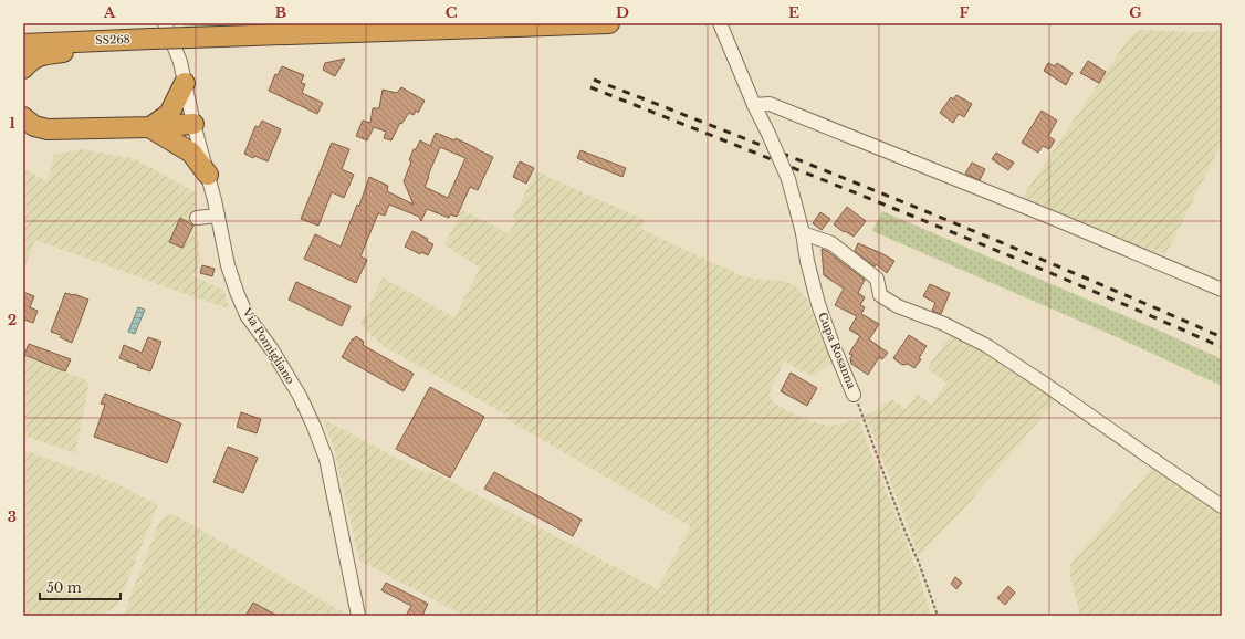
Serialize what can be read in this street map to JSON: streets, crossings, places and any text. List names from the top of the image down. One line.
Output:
{"streets":{"highway":["SS268"],"street":["Via Pomigliano","Cupa Rosanna"]},"scale_bar":"50 m","grid":{"columns":["A","B","C","D","E","F","G"],"rows":["1","2","3"]}}
